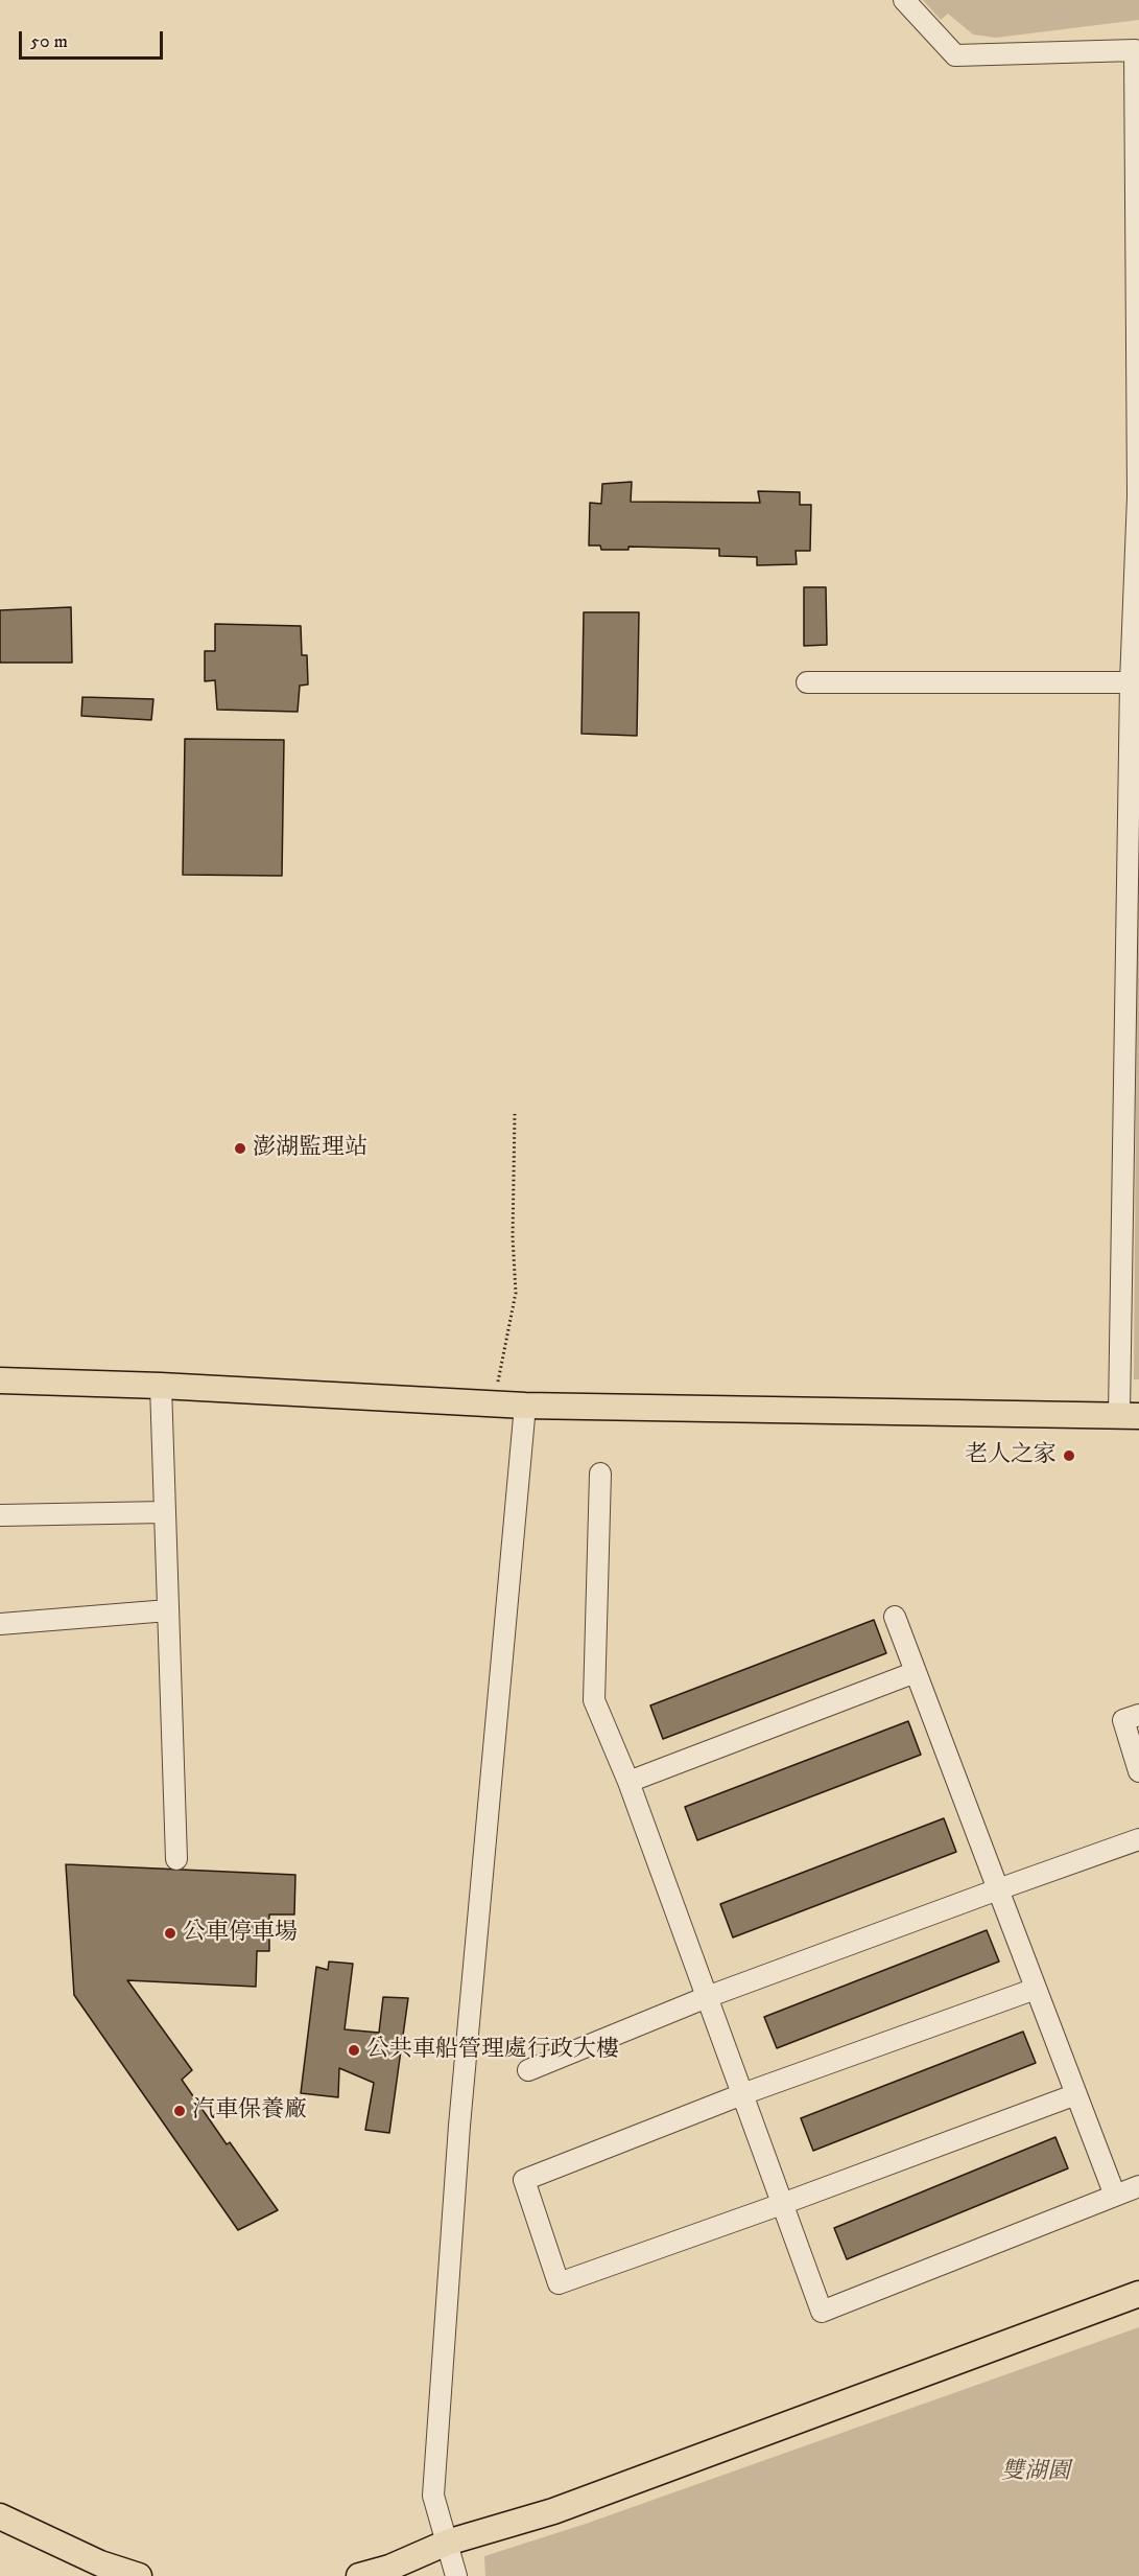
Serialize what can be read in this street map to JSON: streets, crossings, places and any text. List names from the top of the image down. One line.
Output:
{"parks":["雙湖園"],"places":["澎湖監理站","老人之家","公車停車場","公共車船管理處行政大樓","汽車保養廠"],"scale_bar":"50 m"}
